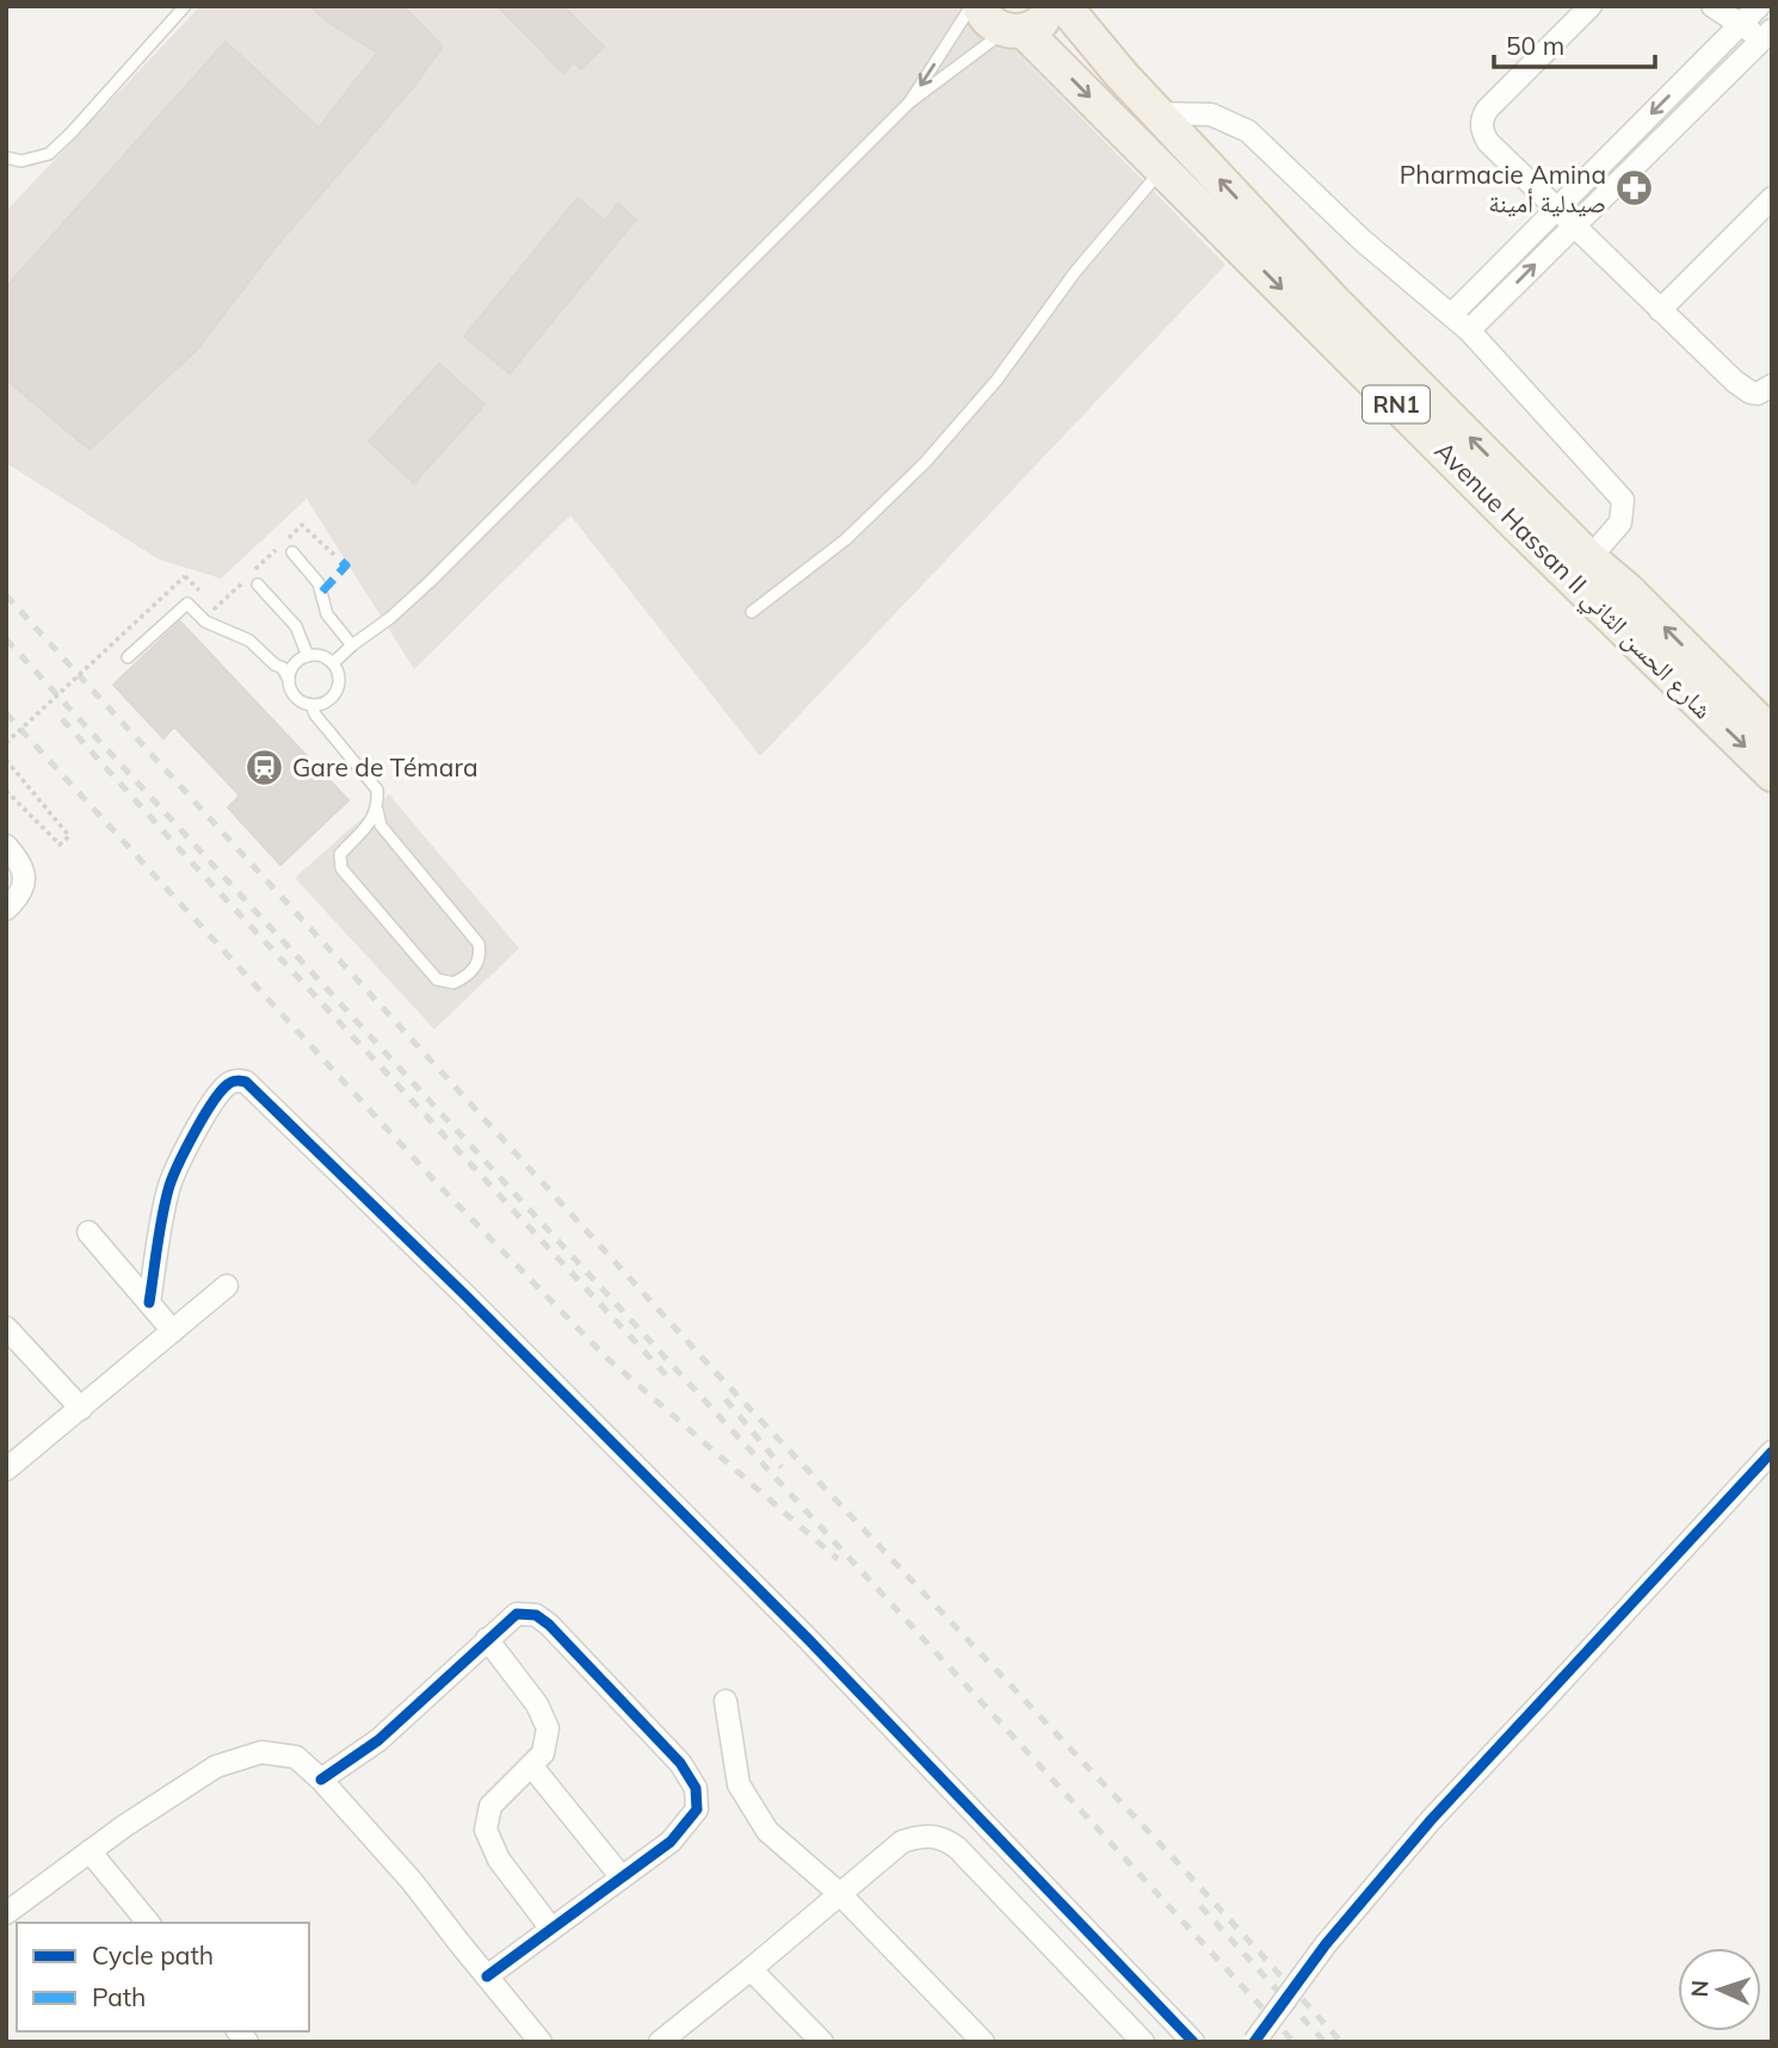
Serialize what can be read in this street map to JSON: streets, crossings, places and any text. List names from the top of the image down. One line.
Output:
{"streets":{"main road":["RN1","Avenue Hassan II شارع الحسن الثاني"]},"places":{"pharmacy":["Pharmacie Amina صيدلية أمينة"],"station":["Gare de Témara"]},"legend":["Cycle path","Path"],"scale_bar":"50 m","north":"left"}
